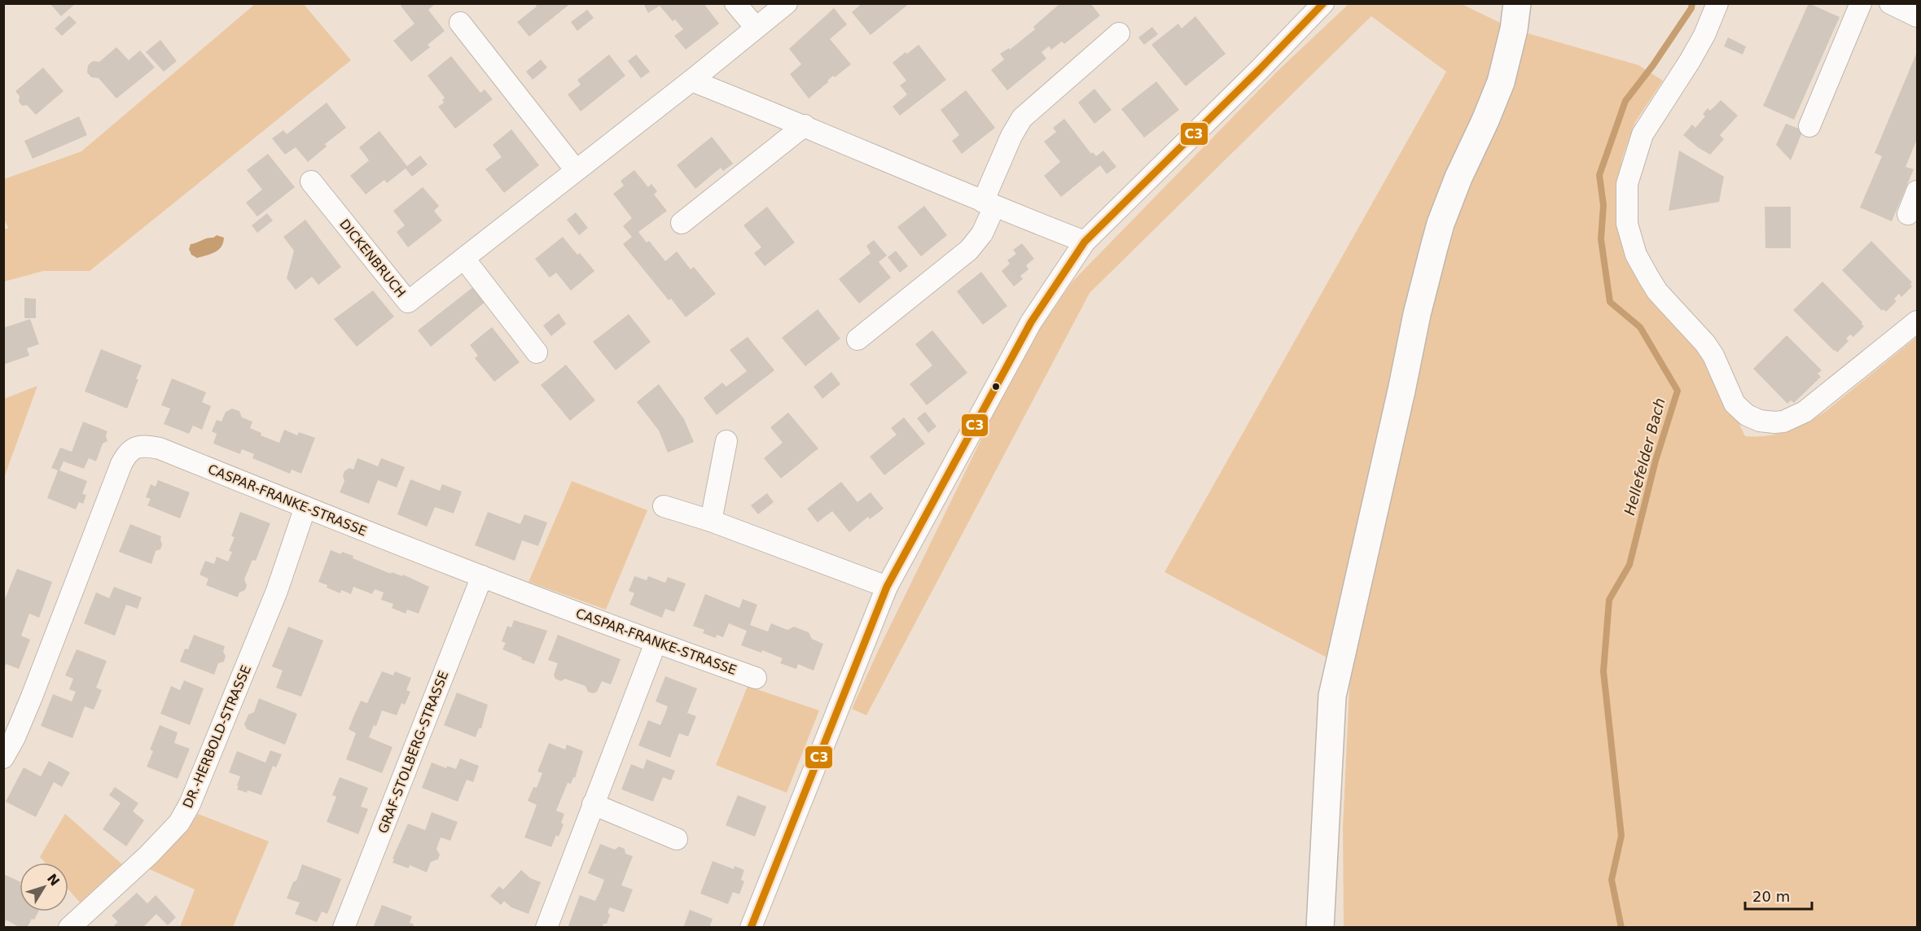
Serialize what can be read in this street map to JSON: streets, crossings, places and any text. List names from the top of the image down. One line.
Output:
{"streets":{"street":["DICKENBRUCH","CASPAR-FRANKE-STRASSE","DR.-HERBOLD-STRASSE","GRAF-STOLBERG-STRASSE"]},"crossings":[["CASPAR-FRANKE-STRASSE","DR.-HERBOLD-STRASSE"],["CASPAR-FRANKE-STRASSE","GRAF-STOLBERG-STRASSE"]],"water":["Hellefelder Bach"],"lines":["transit line C3"],"scale_bar":"20 m","north":"top right"}
